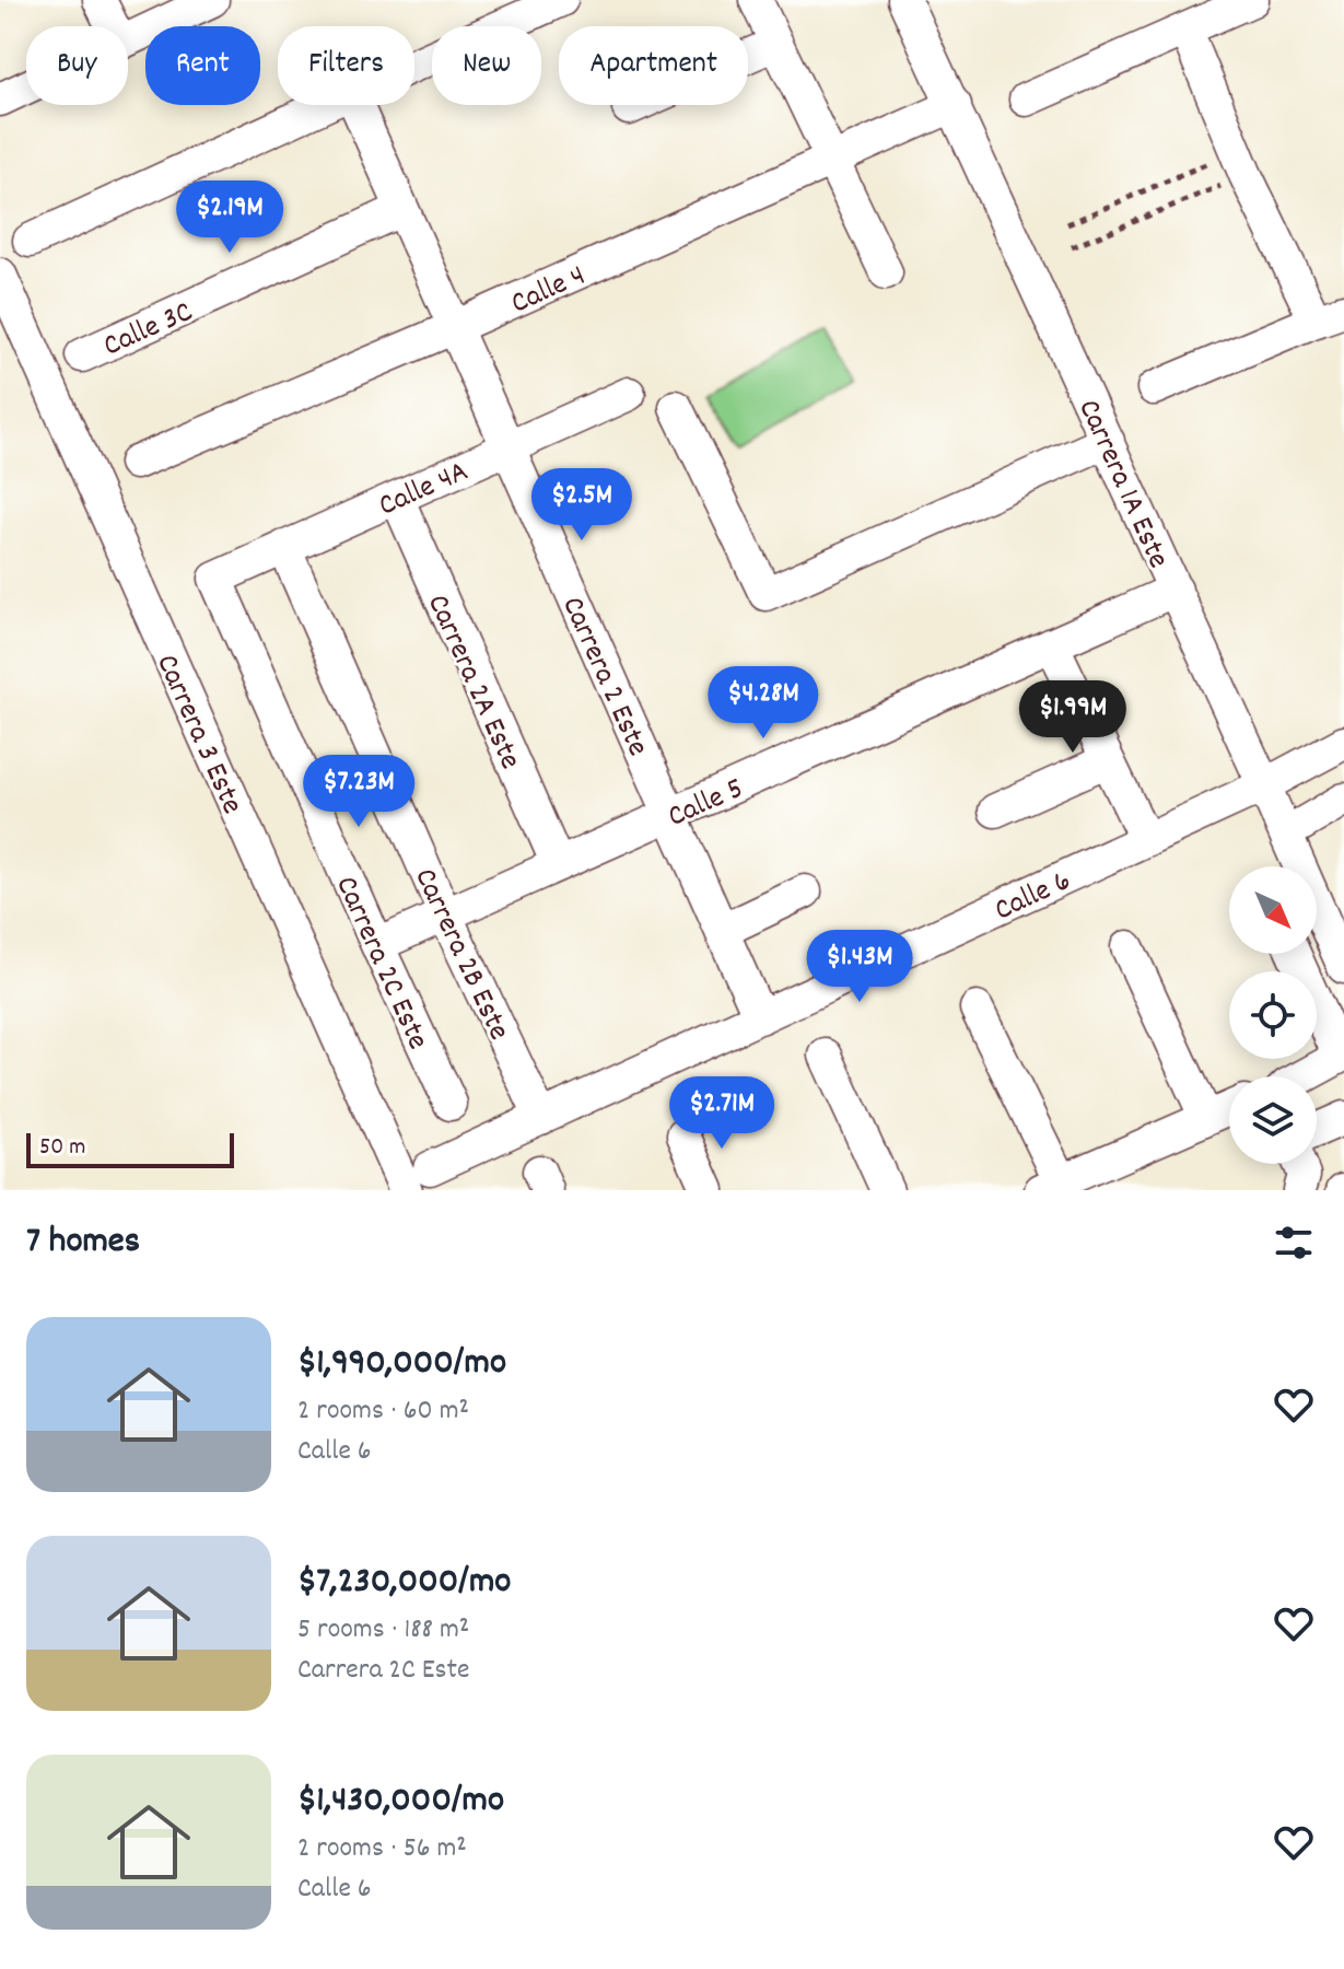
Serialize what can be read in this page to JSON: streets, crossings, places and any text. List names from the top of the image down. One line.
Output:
{"streets":{"street":["Calle 4","Calle 3C","Carrera 1A Este","Calle 4A","Carrera 2 Este","Carrera 2A Este","Carrera 3 Este","Calle 5","Calle 6","Carrera 2B Este","Carrera 2C Este"]},"crossings":[["Calle 4","Carrera 1A Este"],["Calle 4","Carrera 2 Este"],["Calle 3C","Carrera 2 Este"],["Carrera 1A Este","Calle 5"],["Carrera 1A Este","Calle 6"],["Calle 4A","Carrera 2 Este"],["Calle 4A","Carrera 2A Este"],["Calle 4A","Carrera 2B Este"],["Calle 4A","Carrera 2C Este"],["Carrera 2 Este","Calle 5"],["Carrera 2 Este","Calle 6"],["Carrera 2A Este","Calle 5"],["Carrera 3 Este","Calle 6"],["Calle 5","Carrera 2B Este"],["Calle 5","Carrera 2C Este"],["Calle 6","Carrera 2B Este"]],"scale_bar":"50 m","north":"bottom right","page":{"chip":["Buy","Rent","Filters","New","Apartment"],"price":["$2.19M","$2.5M","$4.28M","$1.99M","$7.23M","$1.43M","$2.71M"],"scale":"50 m","heading":"7 homes","list":[{"name":"$1,990,000/mo","note":"2 rooms · 60 m² · Calle 6"},{"name":"$7,230,000/mo","note":"5 rooms · 188 m² · Carrera 2C Este"},{"name":"$1,430,000/mo","note":"2 rooms · 56 m² · Calle 6"}]}}
